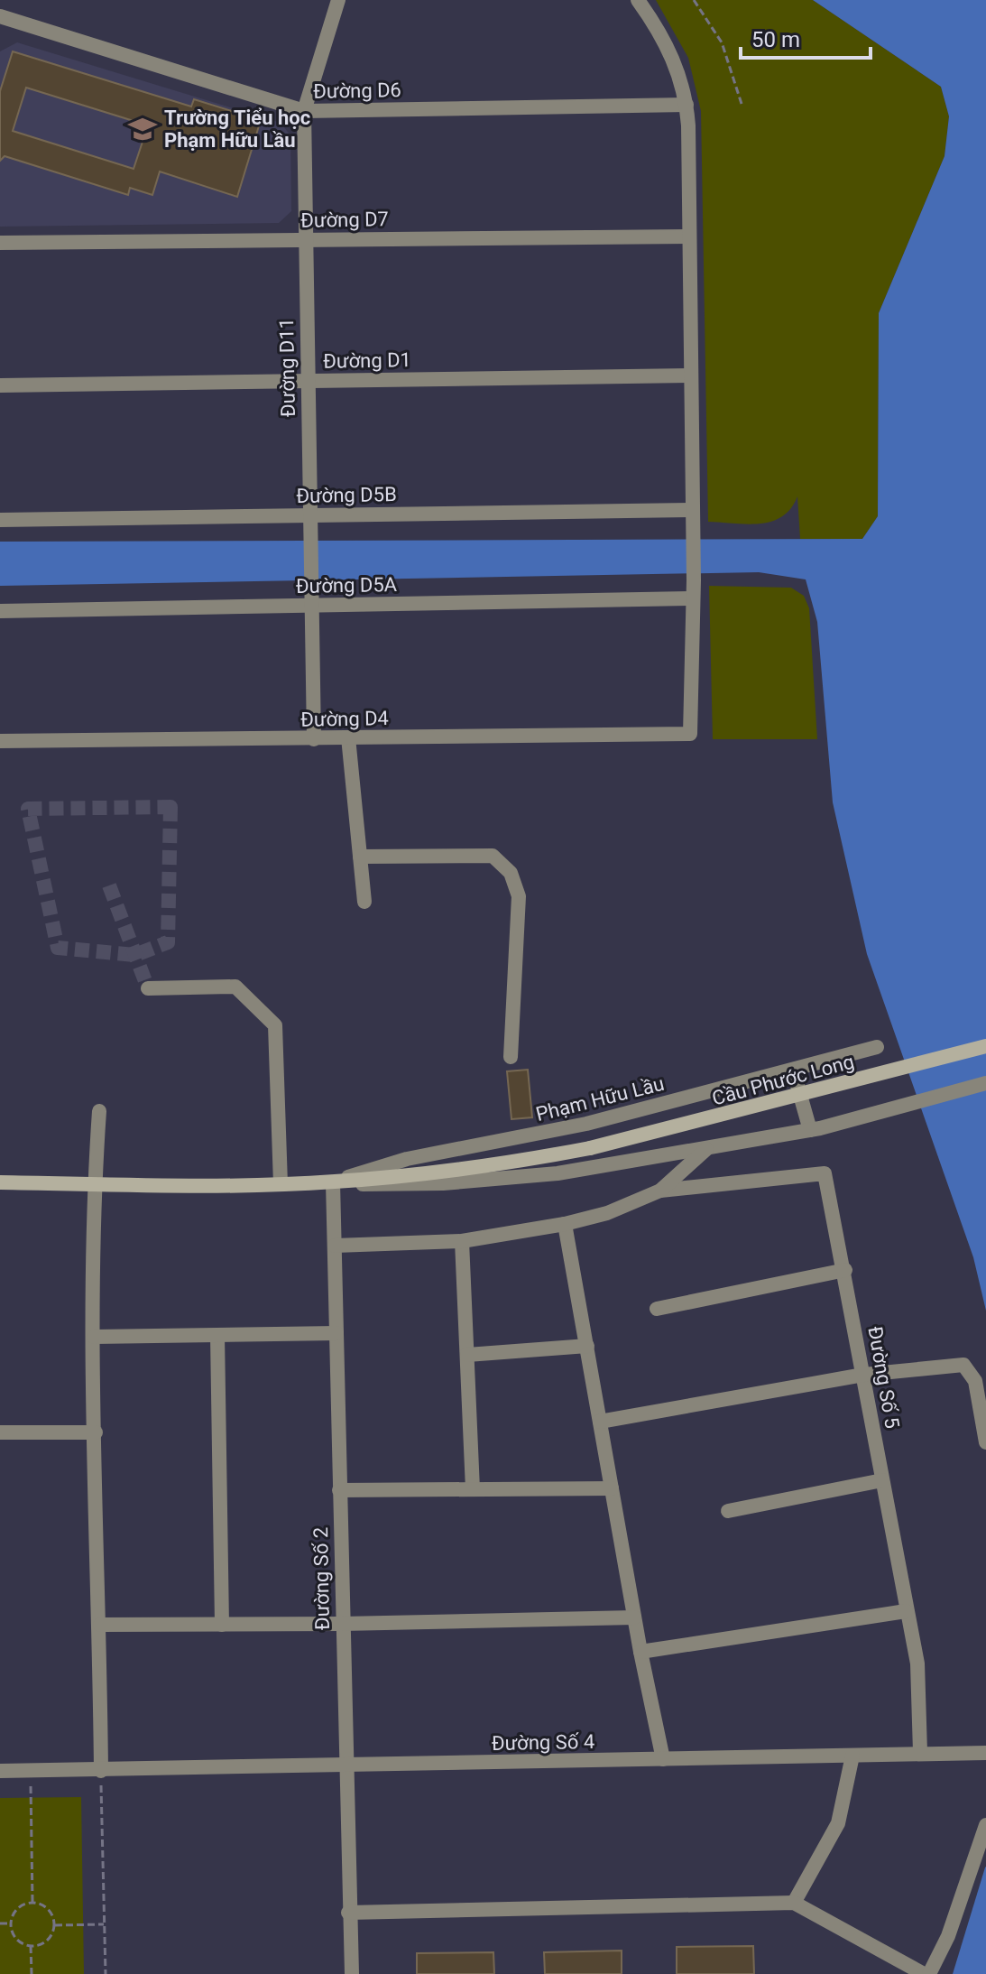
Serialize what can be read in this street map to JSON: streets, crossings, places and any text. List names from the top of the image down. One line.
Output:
{"streets":{"main road":["Cầu Phước Long","Phạm Hữu Lầu"],"street":["Đường D6","Đường D7","Đường D1","Đường D11","Đường D5B","Đường D5A","Đường D4","Đường Số 5","Đường Số 2","Đường Số 4"]},"crossings":[["Đường D6","Đường D11"],["Đường D7","Đường D11"],["Đường D1","Đường D11"],["Đường D11","Đường D5B"],["Đường D11","Đường D5A"],["Đường D11","Đường D4"],["Đường D5A","Đường D4"],["Cầu Phước Long","Phạm Hữu Lầu"],["Phạm Hữu Lầu","Đường Số 2"],["Đường Số 5","Đường Số 4"],["Đường Số 2","Đường Số 4"]],"places":{"school or university":["Trường Tiểu học Phạm Hữu Lầu"]},"scale_bar":"50 m"}
